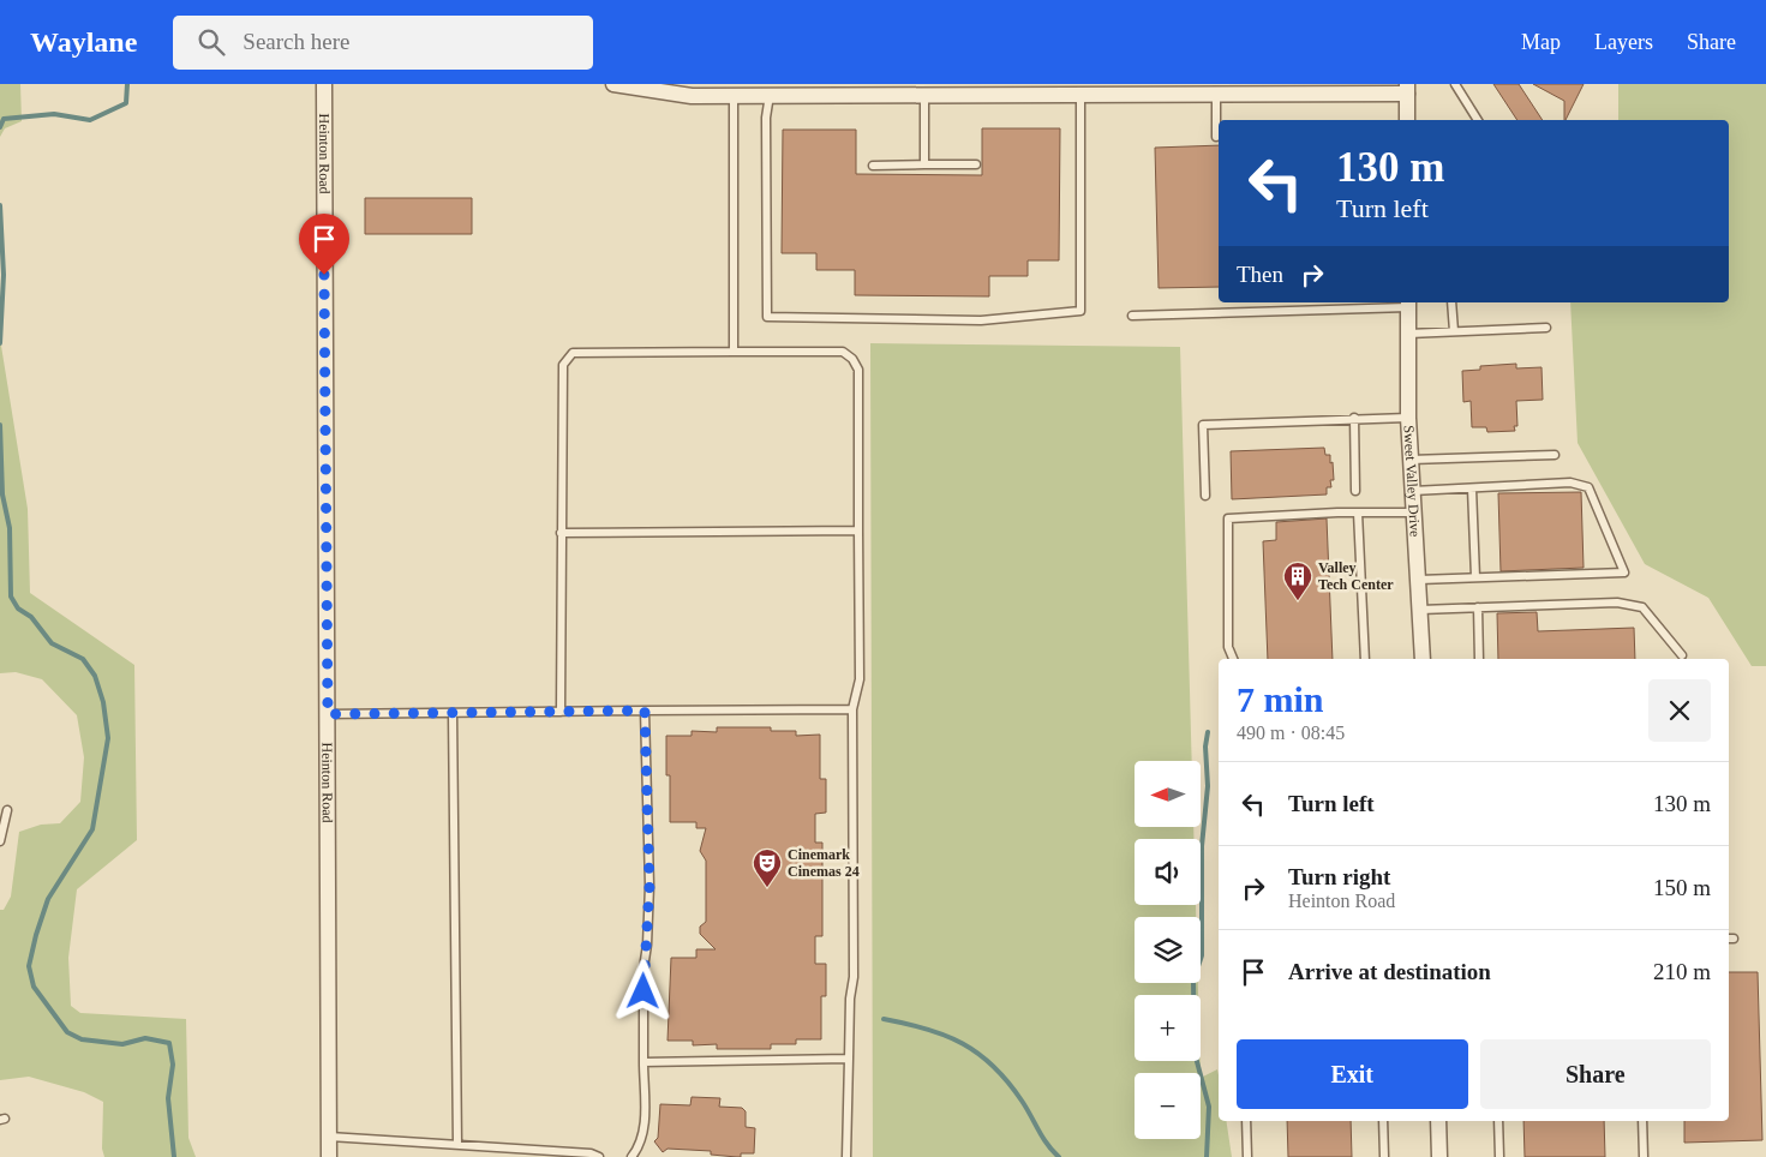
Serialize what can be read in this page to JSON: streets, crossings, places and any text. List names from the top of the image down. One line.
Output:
{"streets":{"street":["Heinton Road","Sweet Valley Drive"]},"places":{"building":["Valley Tech Center"],"theatre":["Cinemark Cinemas 24"]},"north":"left","page":{"header":"Waylane","search":"Search here","nav":["Map","Layers","Share"],"turn":["130 m","Turn left"],"then":"Then","heading":["7 min","490 m · 08:45"],"map_buttons":["+","−"],"list":[{"name":"Turn left","value":"130 m"},{"name":"Turn right","note":"Heinton Road","value":"150 m"},{"name":"Arrive at destination","value":"210 m"}],"buttons":["Exit","Share"]}}
